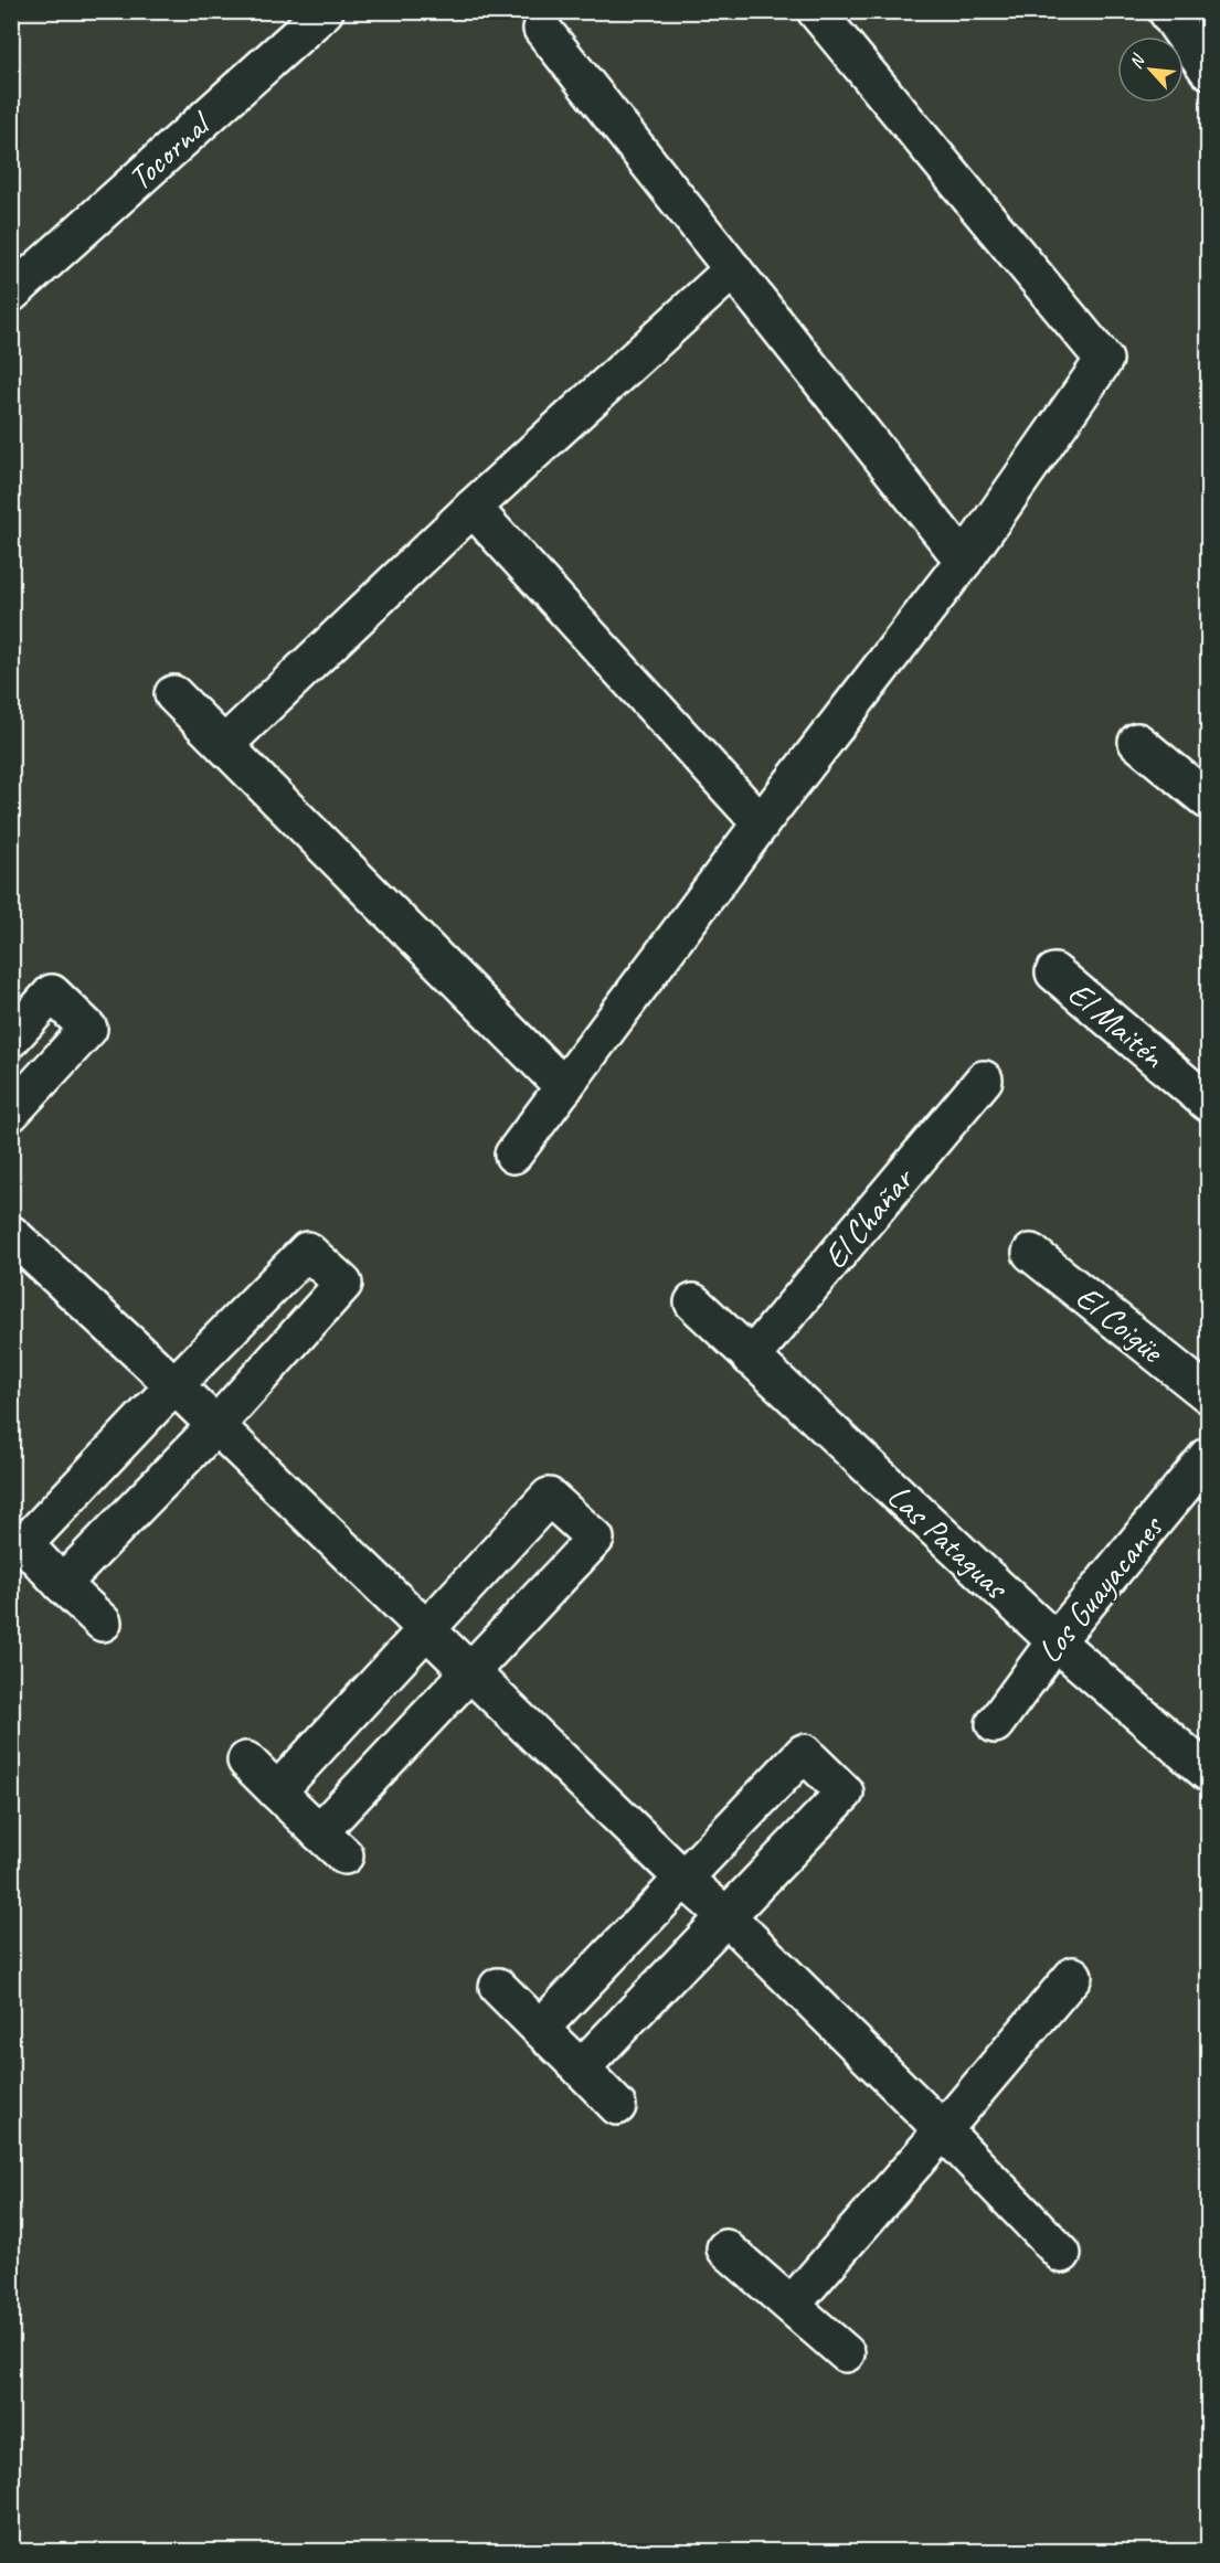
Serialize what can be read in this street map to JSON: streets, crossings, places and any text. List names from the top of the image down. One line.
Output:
{"streets":{"street":["Tocornal","El Maitén","El Chañar","El Coigüe","Las Pataguas","Los Guayacanes"]},"crossings":[["El Chañar","Las Pataguas"],["Las Pataguas","Los Guayacanes"]],"north":"top left"}
